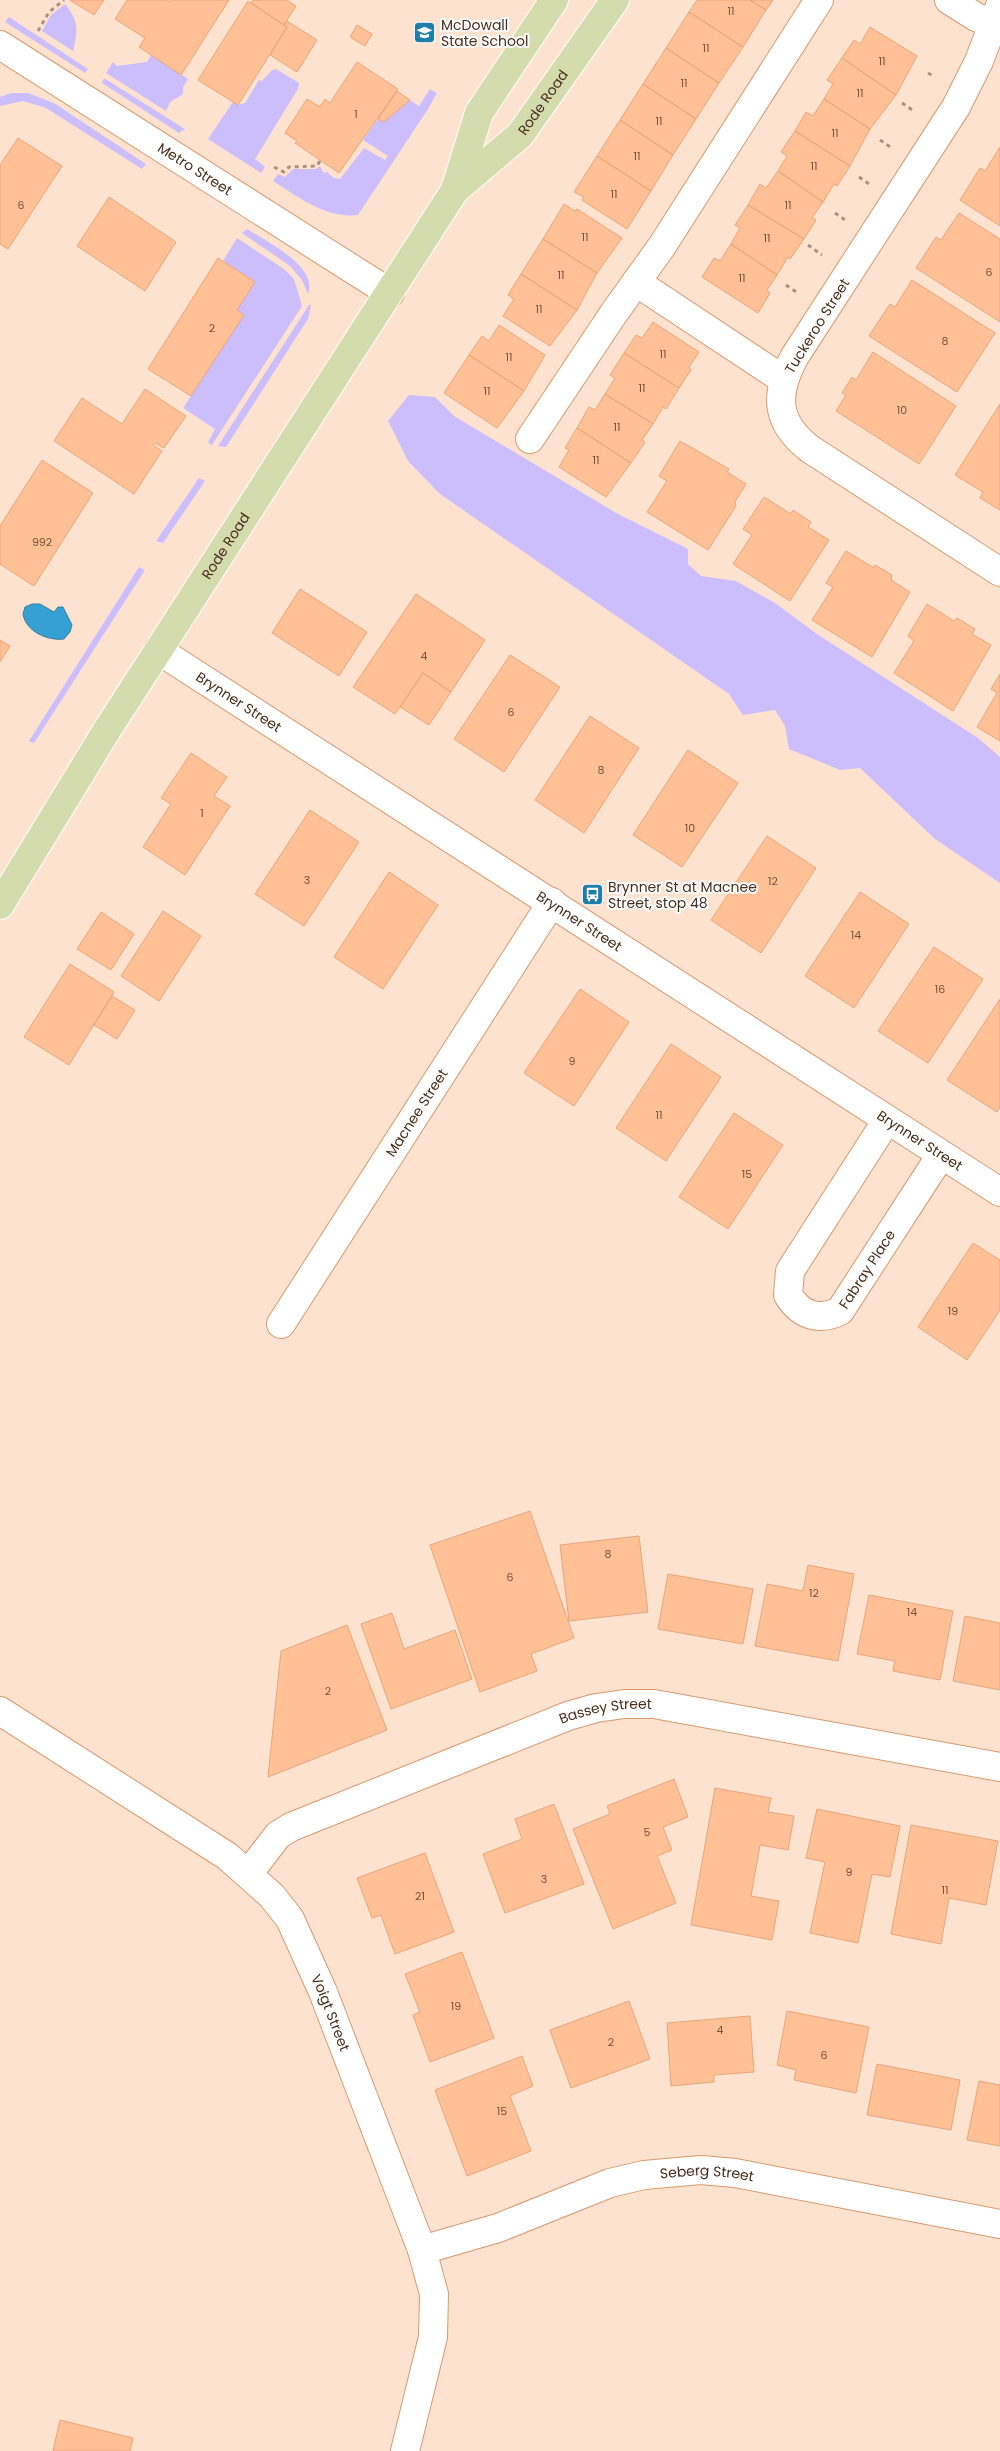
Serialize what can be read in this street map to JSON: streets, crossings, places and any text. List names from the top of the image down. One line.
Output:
{"streets":{"main road":["Rode Road"],"street":["Metro Street","Tuckeroo Street","Brynner Street","Macnee Street","Fabray Place","Bassey Street","Voigt Street","Seberg Street"]},"crossings":[["Rode Road","Metro Street"],["Rode Road","Brynner Street"],["Brynner Street","Macnee Street"],["Brynner Street","Fabray Place"],["Bassey Street","Voigt Street"],["Voigt Street","Seberg Street"]],"places":{"school or university":["McDowall State School"],"bus stop":["Brynner St at Macnee Street, stop 48"]},"house_numbers":["11","11","11","11","11","1","11","11","11","11","11","6","11","11","11","6","11","11","11","2","8","11","11","11","11","10","11","11","992","4","6","8","1","10","3","12","14","16","9","11","15","19","8","6","12","14","2","5","9","3","11","21","19","4","2","6","15"]}
